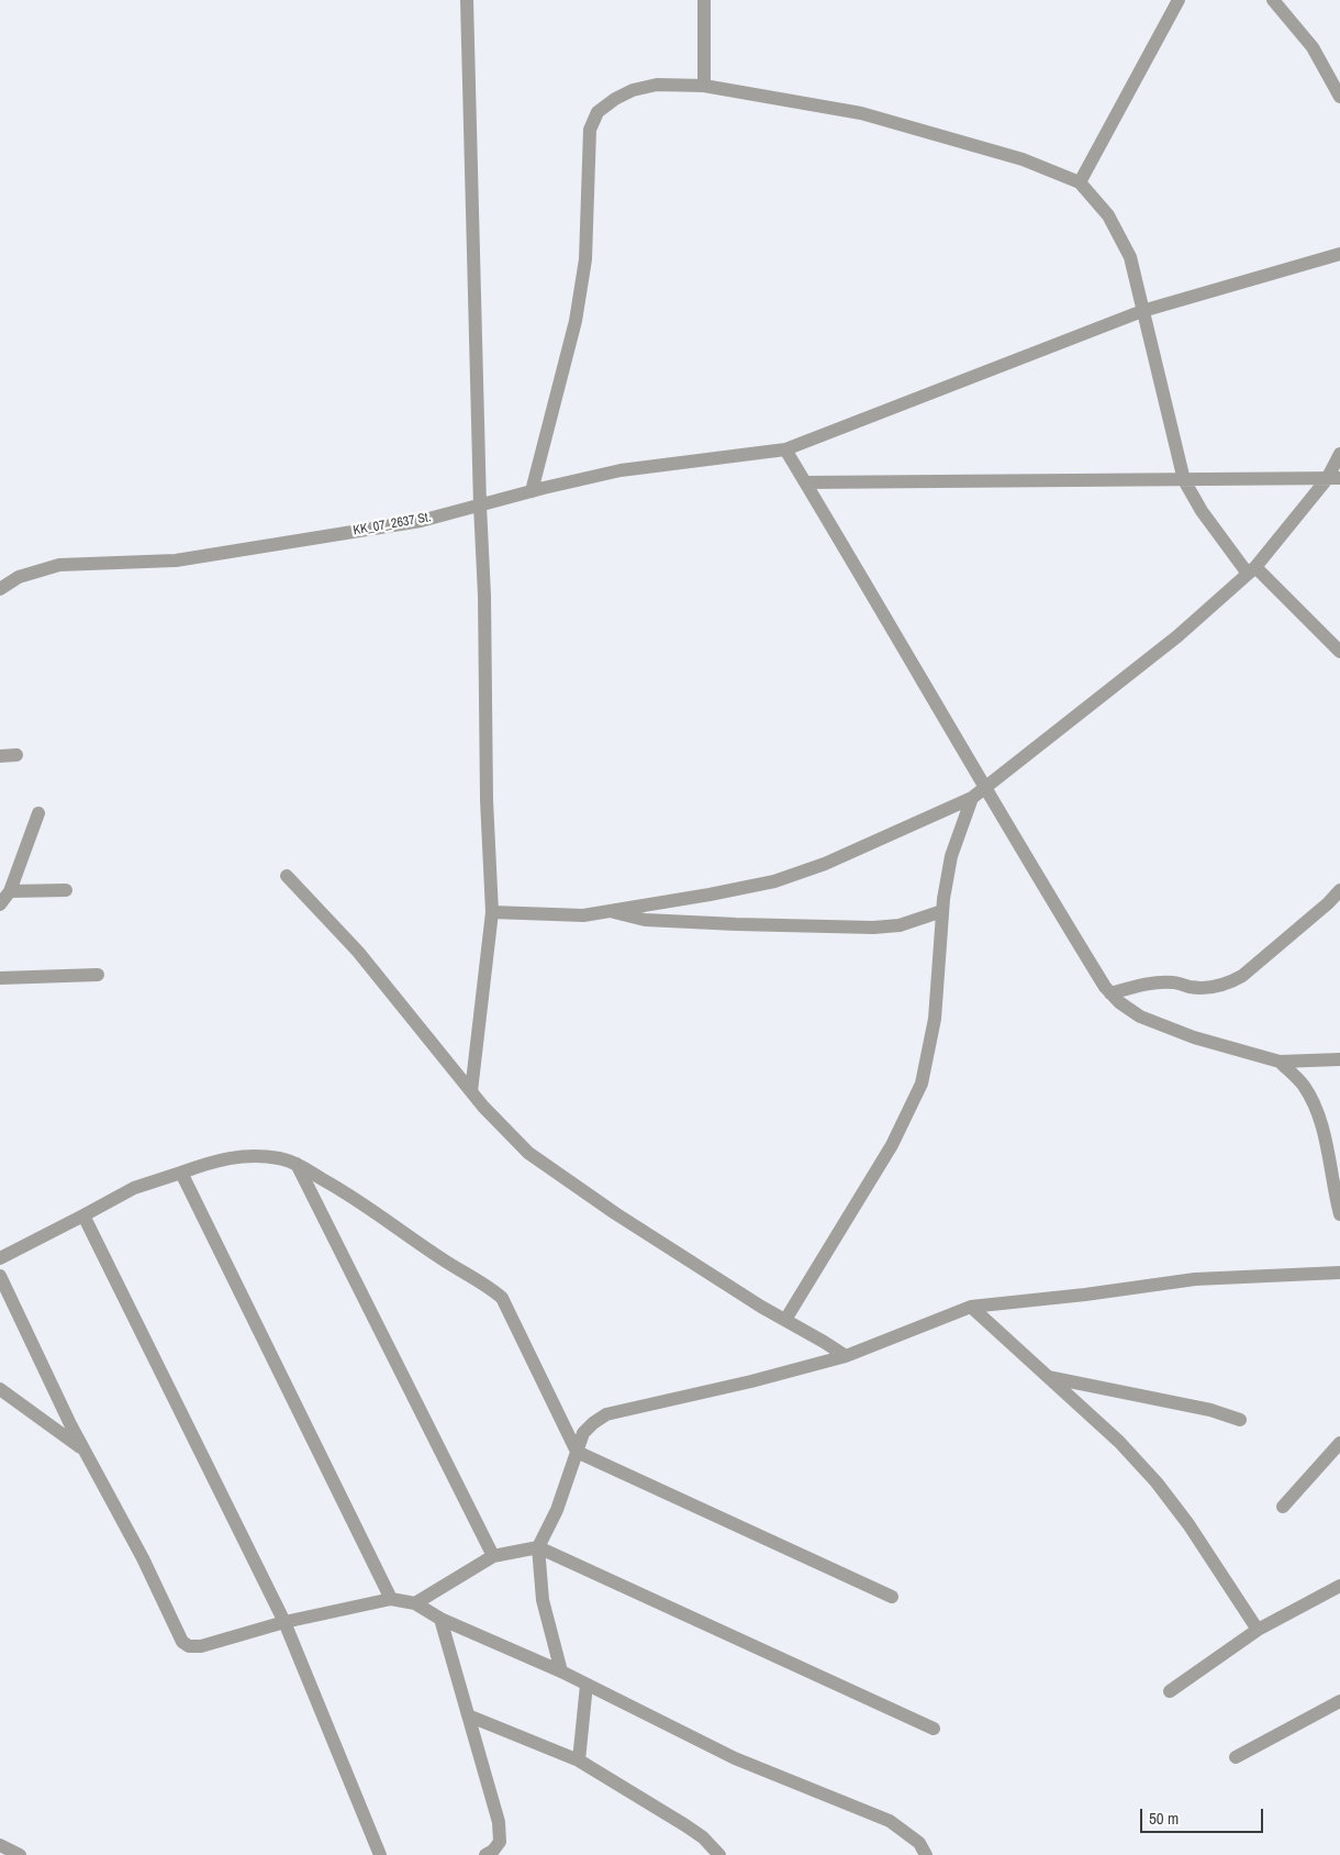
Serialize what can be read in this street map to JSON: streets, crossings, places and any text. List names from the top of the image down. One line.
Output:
{"streets":{"street":["KK_07_2637 St."]},"scale_bar":"50 m"}
